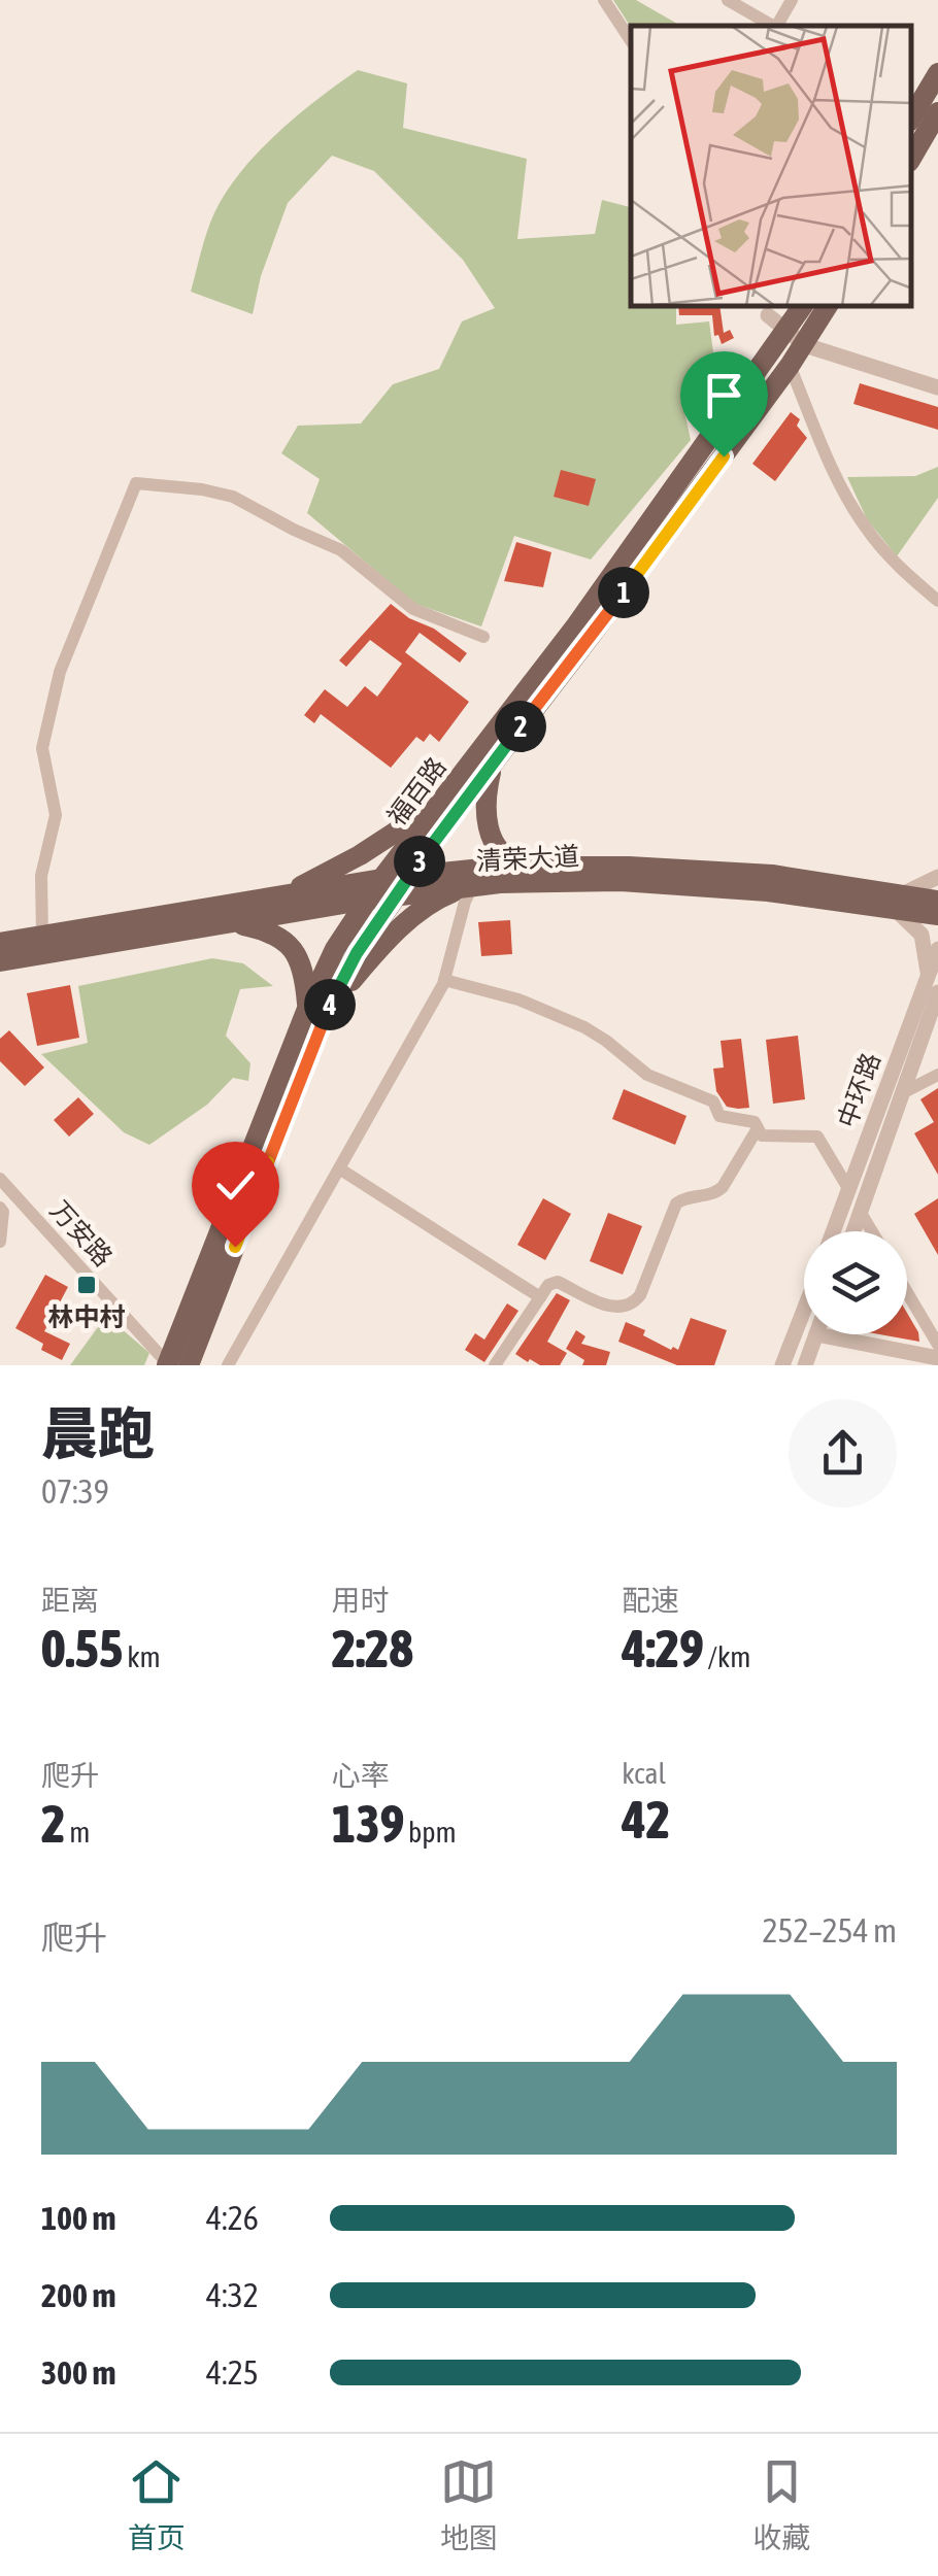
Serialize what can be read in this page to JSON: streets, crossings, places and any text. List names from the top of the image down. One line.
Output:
{"streets":{"main road":["福百路","清荣大道"],"street":["中环路","万安路"]},"crossings":[["福百路","清荣大道"],["福百路","万安路"]],"places":{"transit":["林中村"]},"page":{"pins":["1","2","3","4"],"heading":["晨跑","07:39"],"stats":[["距离","0.55 km"],["用时","2:28"],["配速","4:29 /km"],["爬升","2 m"],["心率","139 bpm"],["kcal","42"]],"chart":["爬升","252–254 m"],"list":[{"name":"100 m","note":"4:26"},{"name":"200 m","note":"4:32"},{"name":"300 m","note":"4:25"}],"tabs":["首页","地图","收藏"]}}
